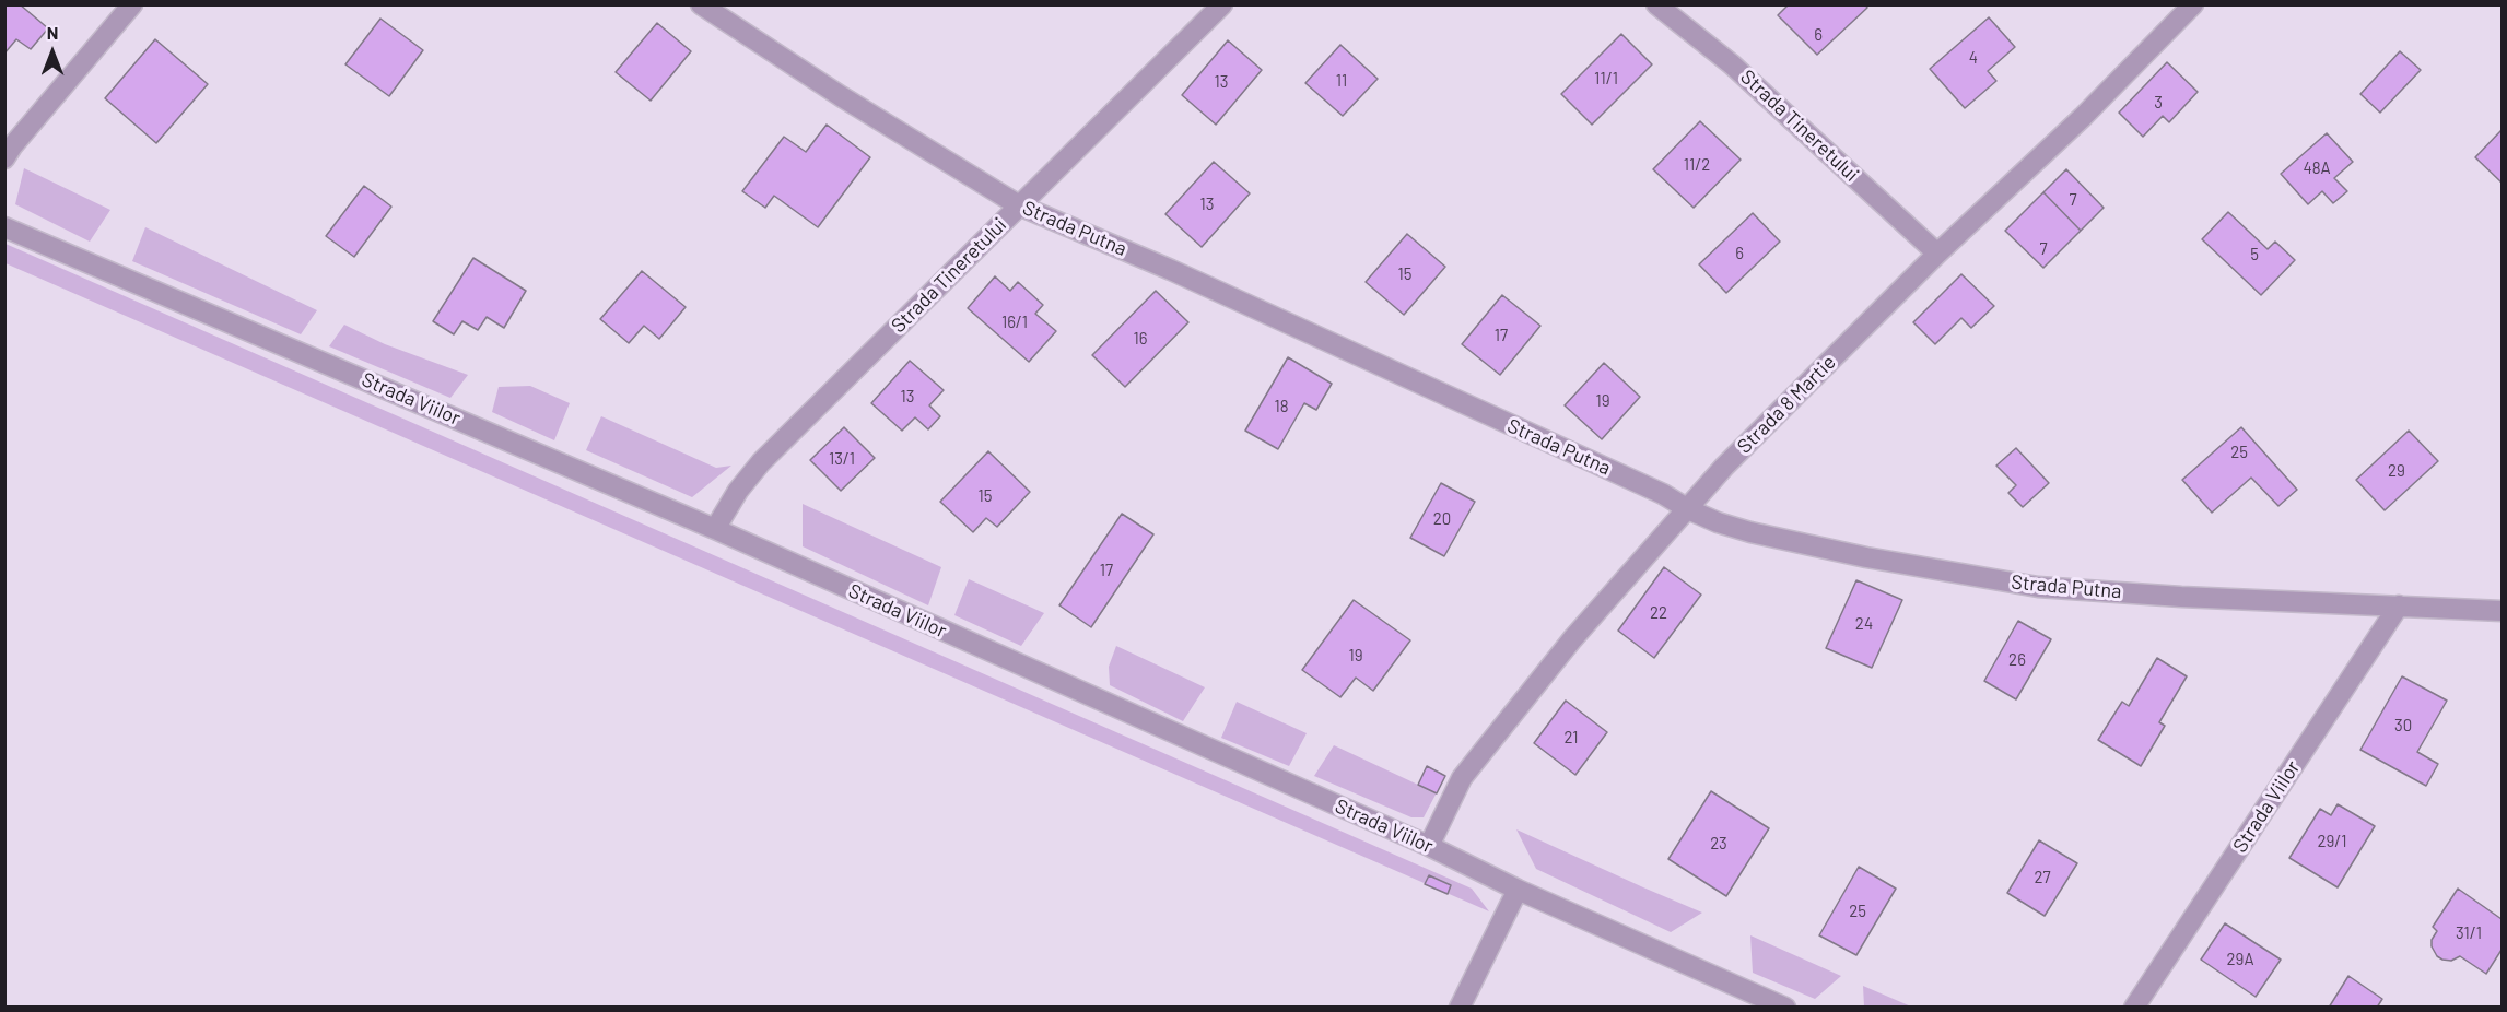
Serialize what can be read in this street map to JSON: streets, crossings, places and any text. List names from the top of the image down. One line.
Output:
{"streets":{"street":["Strada Tineretului","Strada Putna","Strada Viilor","Strada 8 Martie"]},"crossings":[["Strada Tineretului","Strada Putna"],["Strada Tineretului","Strada Viilor"],["Strada Tineretului","Strada 8 Martie"],["Strada Putna","Strada Viilor"],["Strada Putna","Strada 8 Martie"],["Strada Viilor","Strada 8 Martie"]],"house_numbers":["6","4","11/1","11","13","3","11/2","48A","7","13","7","6","5","15","16/1","17","16","13","19","18","25","13/1","29","15","20","17","22","24","19","26","30","21","29/1","23","27","25","31/1","29A"],"north":"top"}
